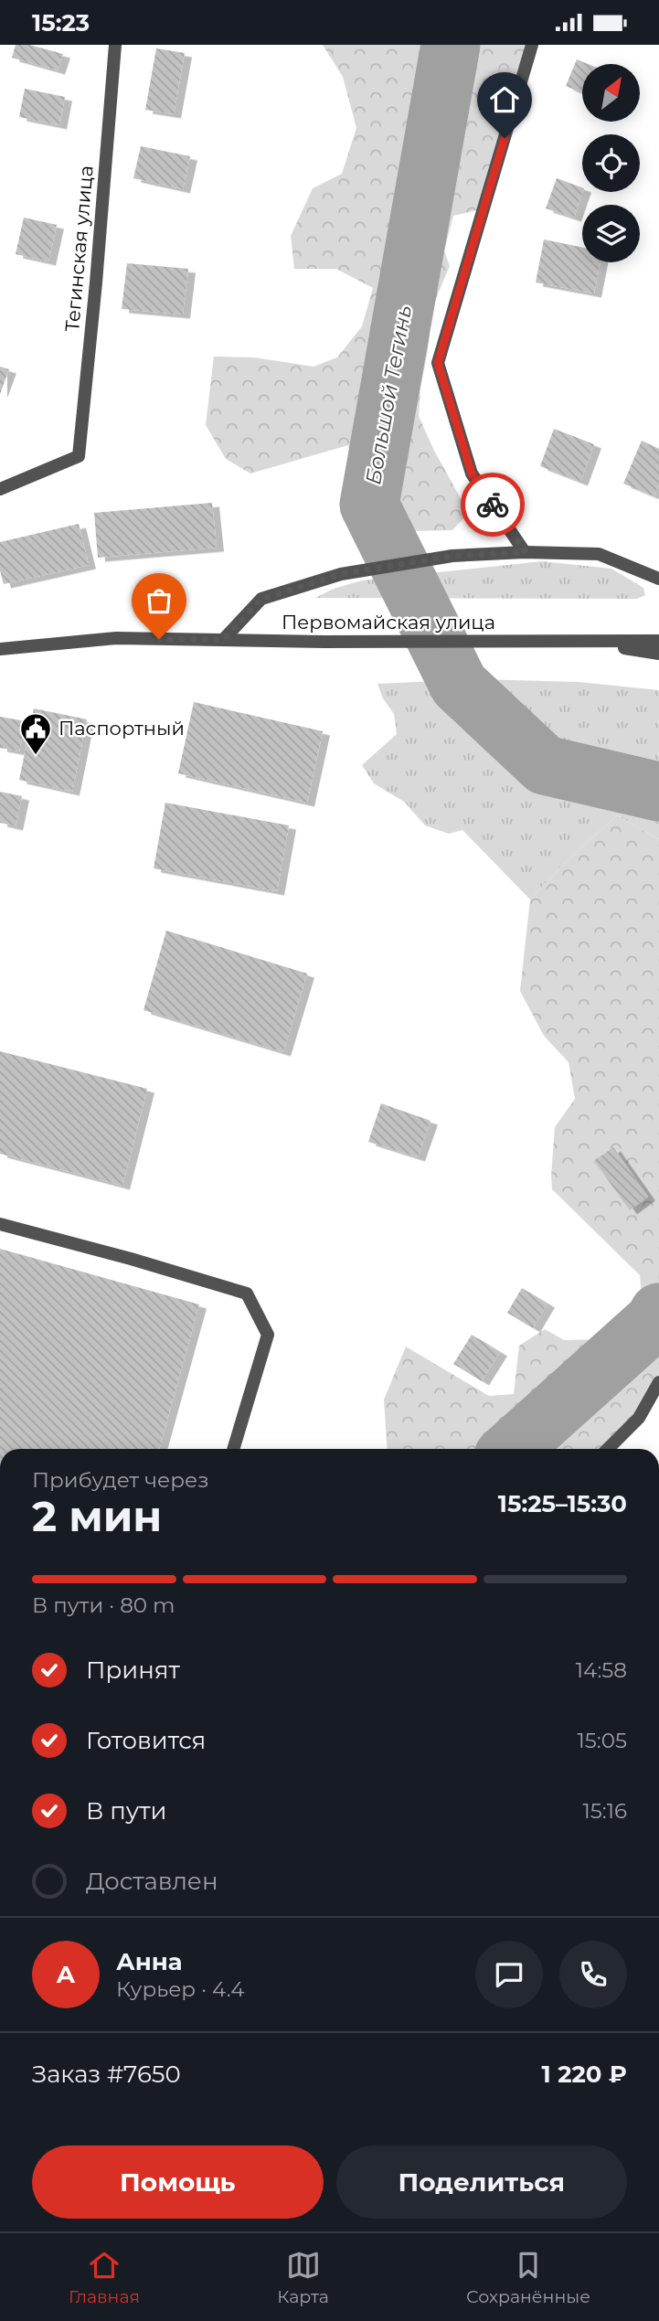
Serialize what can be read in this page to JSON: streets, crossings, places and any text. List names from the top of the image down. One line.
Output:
{"streets":{"street":["Тегинская улица","Первомайская улица"]},"water":["Большой Тегинь"],"places":{"public building":["Паспортный"]},"north":"top right","page":{"status":"15:23","heading":["2 мин","Прибудет через","15:25–15:30"],"panel":["Анна","Курьер · 4.4","Заказ #7650","1 220 ₽"],"bar":"В пути · 80 m","list":[["Принят","14:58"],["Готовится","15:05"],["В пути","15:16"],"Доставлен"],"round":"А","buttons":["Помощь","Поделиться"],"tabs":["Главная","Карта","Сохранённые"]}}
